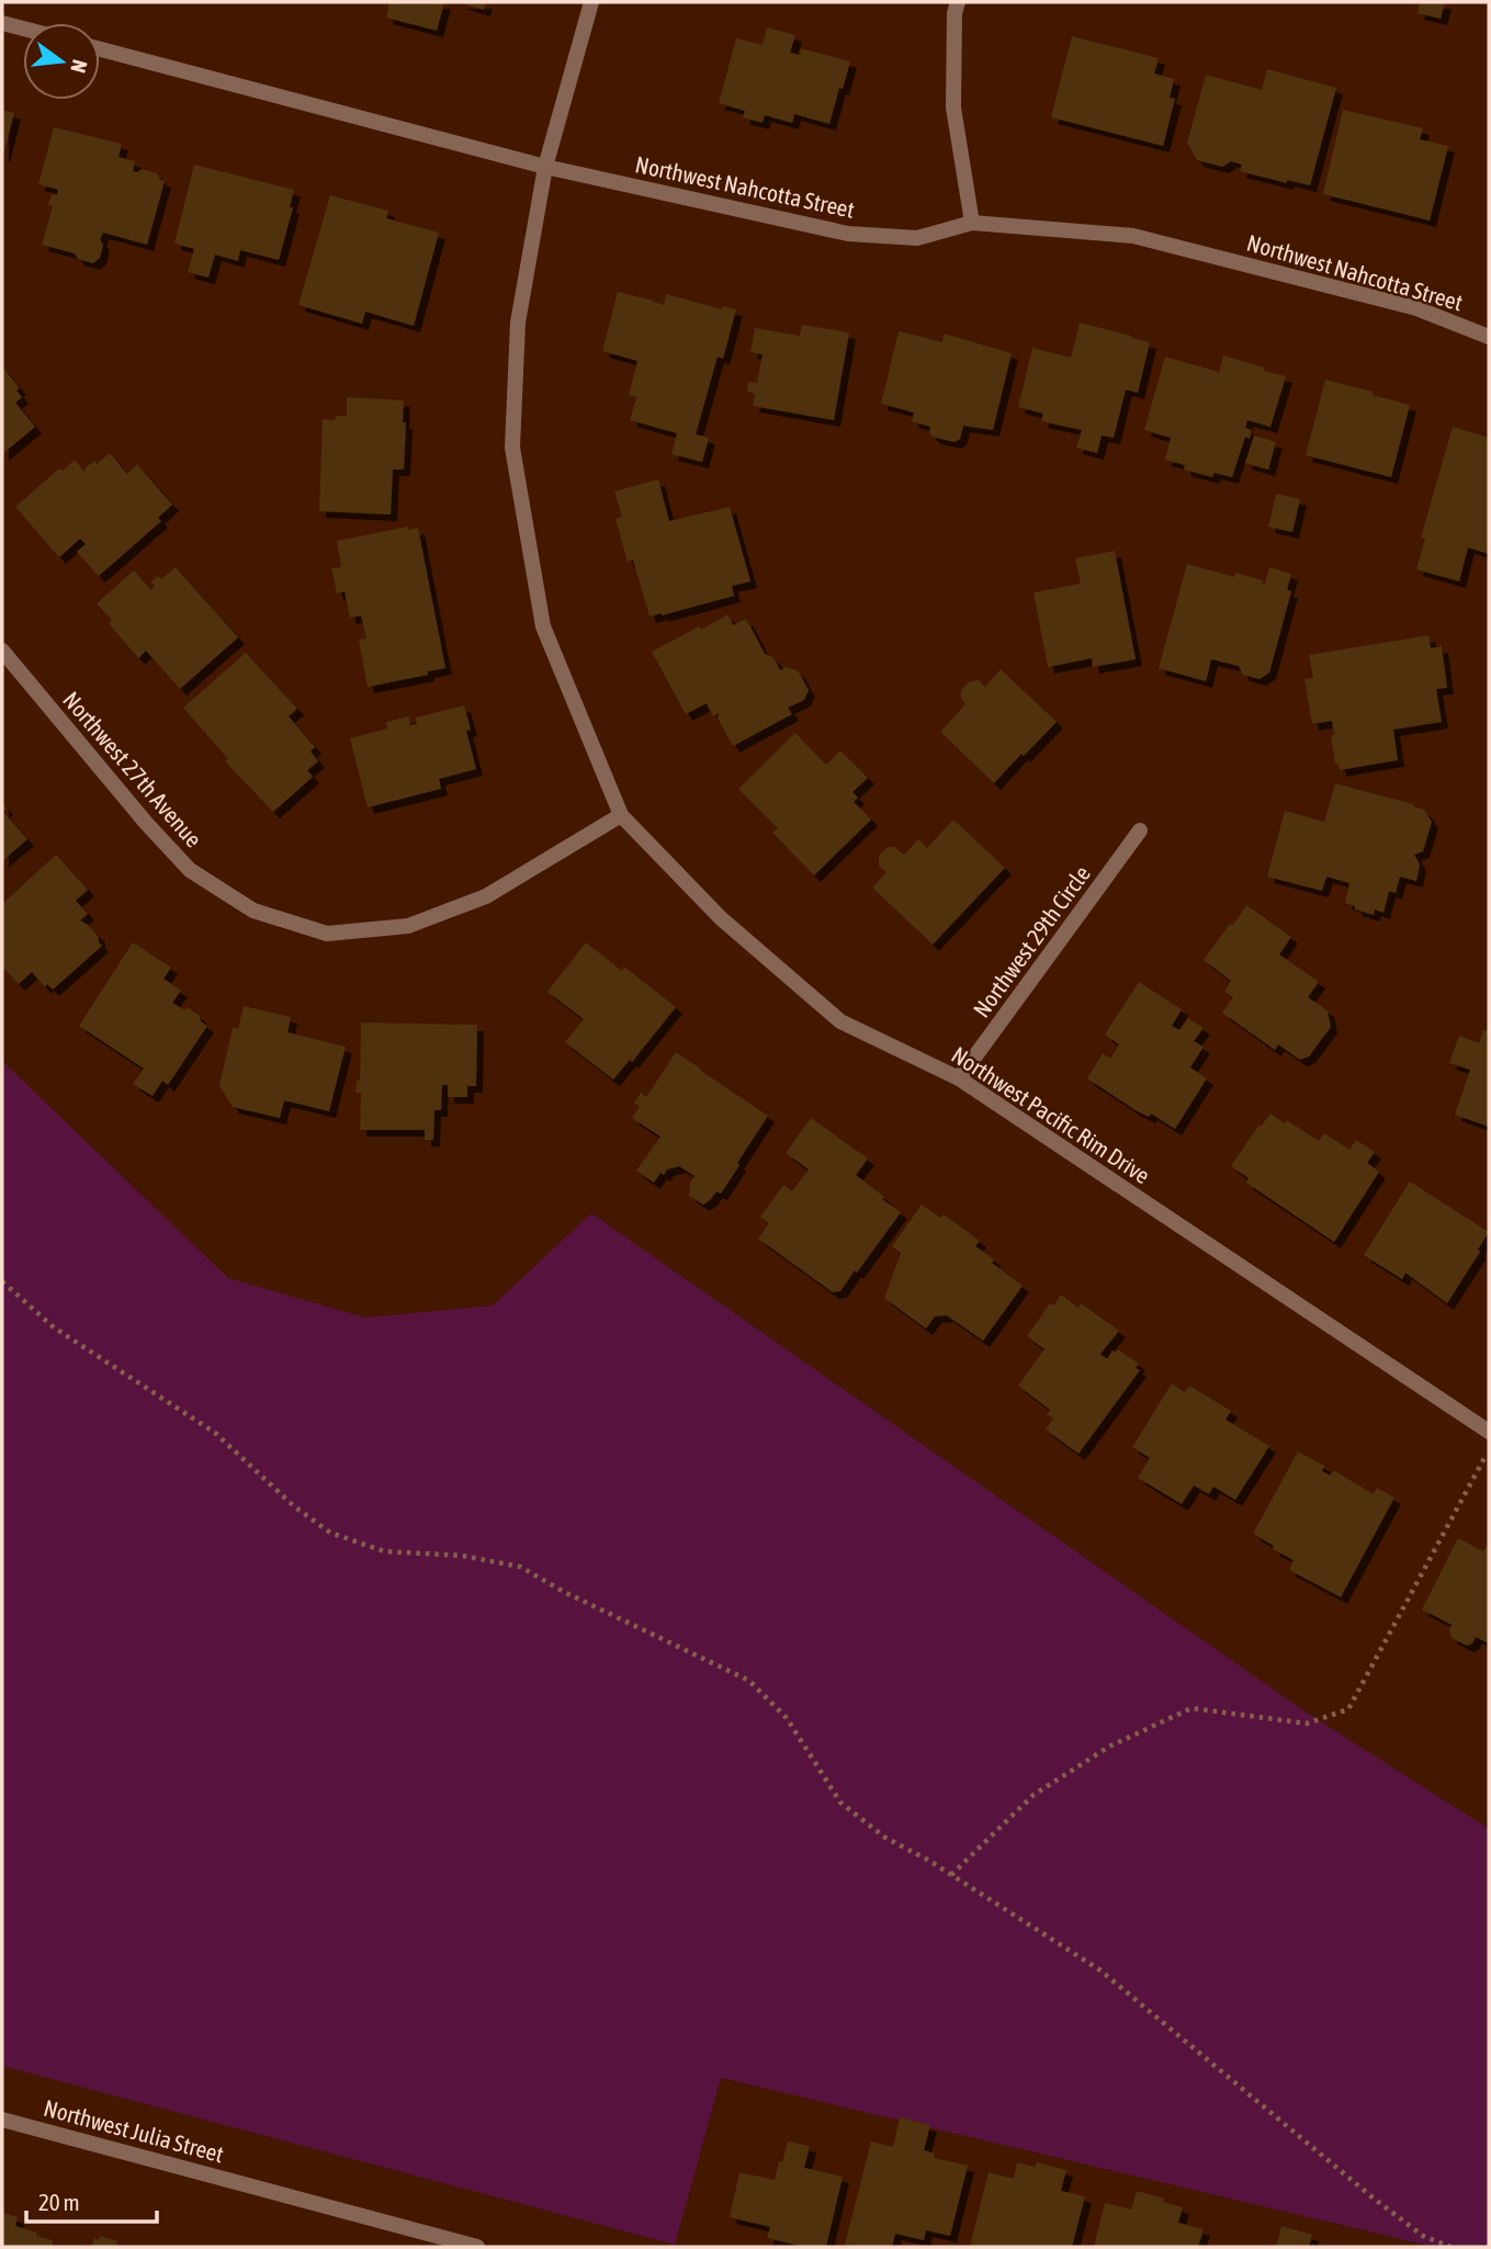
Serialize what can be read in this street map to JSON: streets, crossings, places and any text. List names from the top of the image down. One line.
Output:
{"streets":{"street":["Northwest Nahcotta Street","Northwest 27th Avenue","Northwest 29th Circle","Northwest Pacific Rim Drive","Northwest Julia Street"]},"crossings":[["Northwest Nahcotta Street","Northwest Pacific Rim Drive"],["Northwest 27th Avenue","Northwest Pacific Rim Drive"],["Northwest 29th Circle","Northwest Pacific Rim Drive"]],"scale_bar":"20 m","north":"right"}
